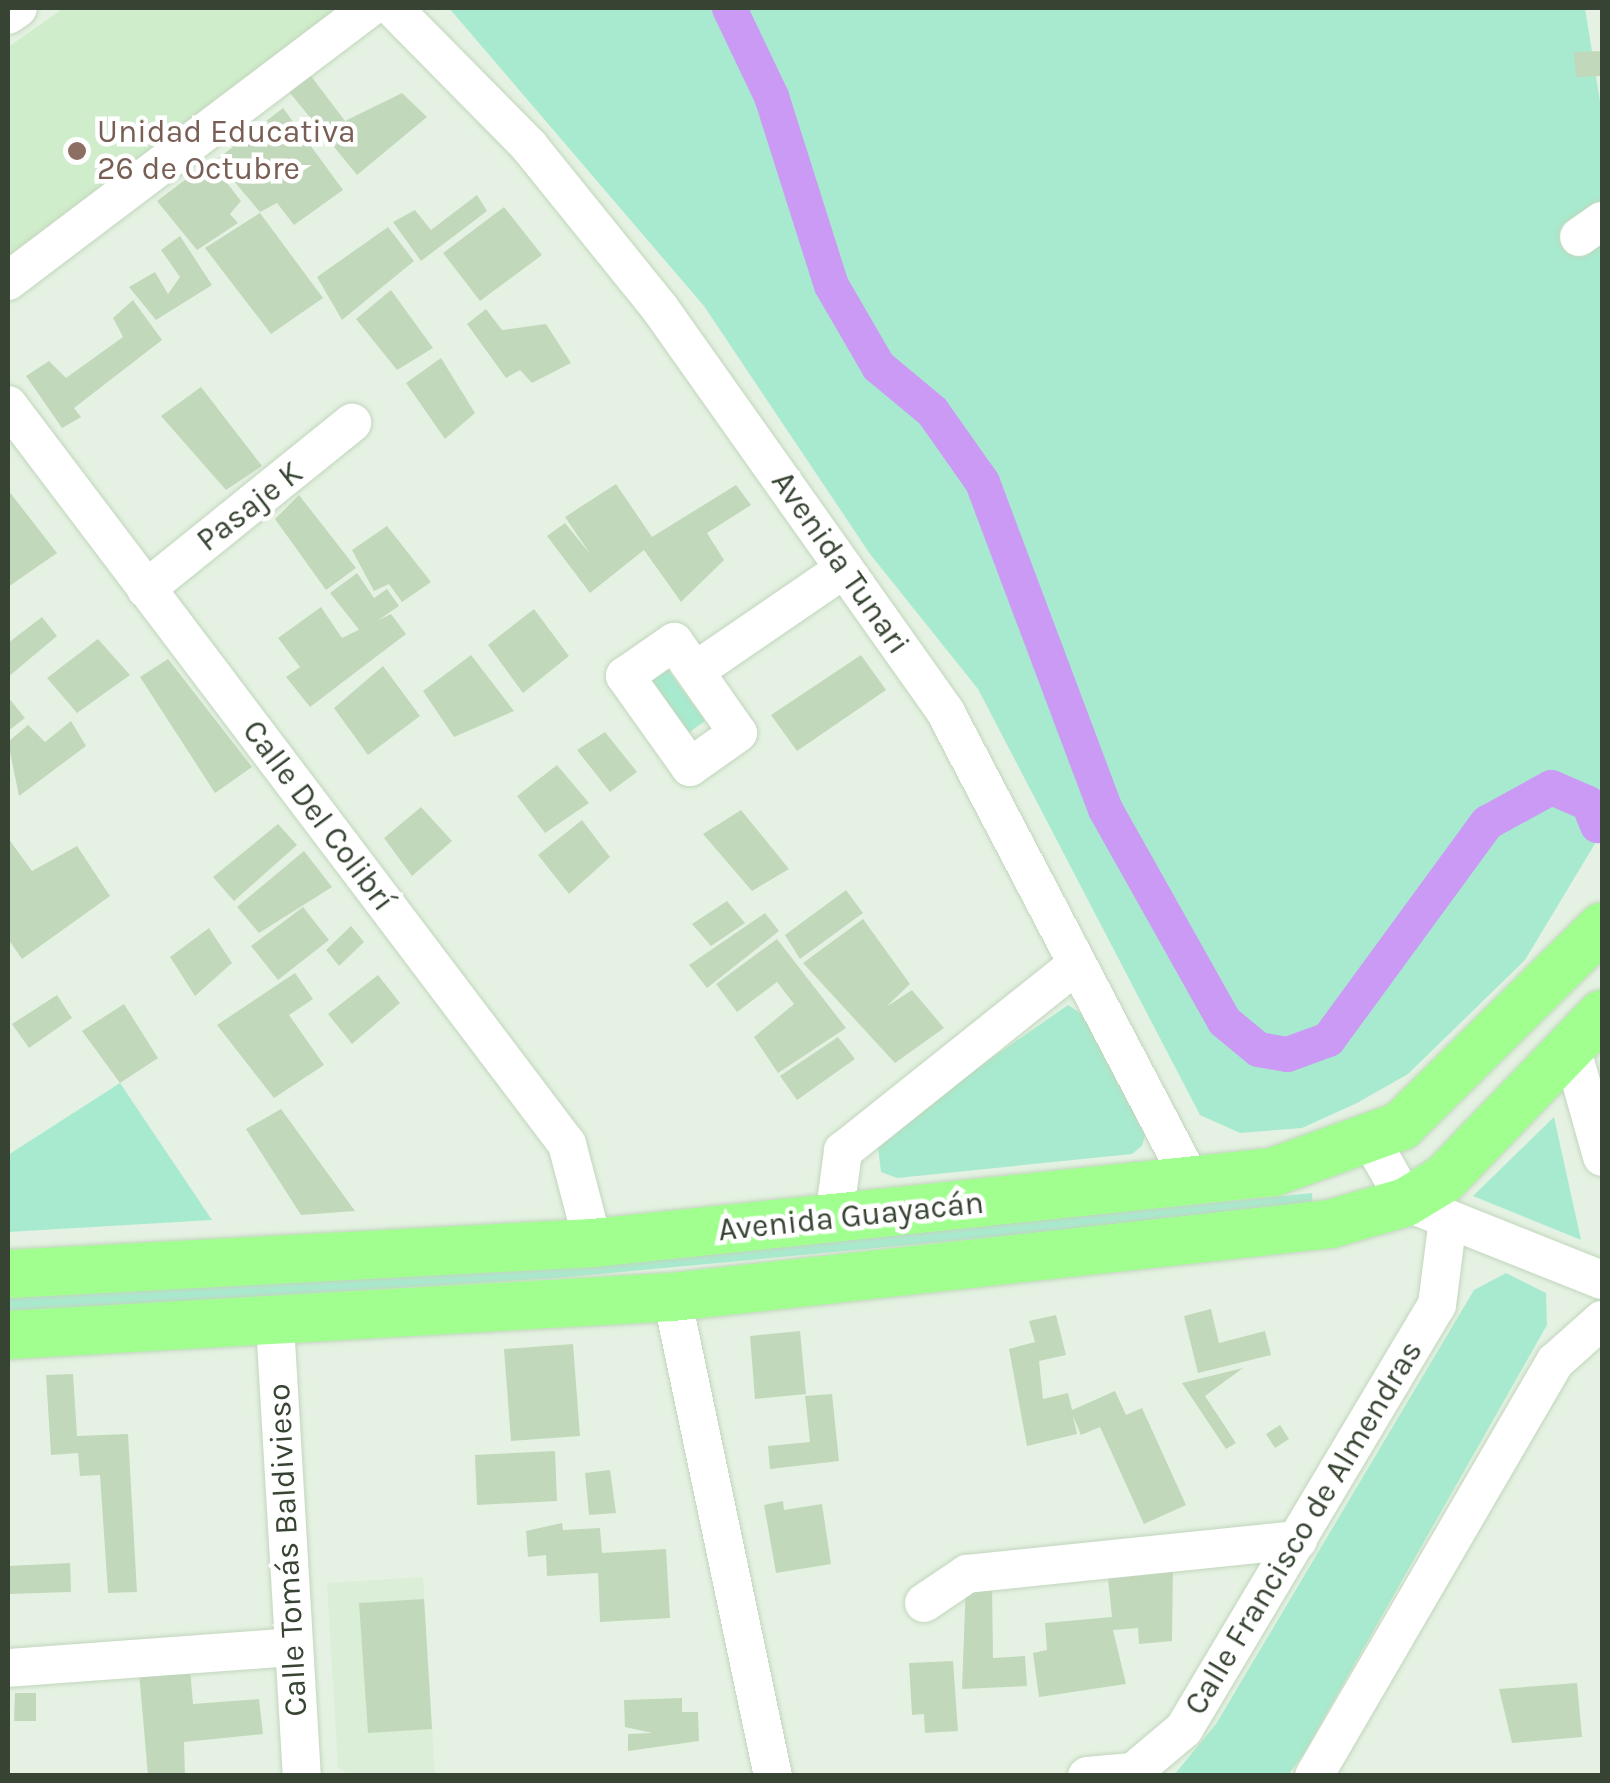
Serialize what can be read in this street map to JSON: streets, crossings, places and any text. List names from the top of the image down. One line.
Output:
{"streets":{"main road":["Avenida Guayacán"],"street":["Pasaje K","Avenida Tunari","Calle Del Colibrí","Calle Francisco de Almendras","Calle Tomás Baldivieso"]},"crossings":[["Pasaje K","Calle Del Colibrí"],["Avenida Tunari","Avenida Guayacán"],["Calle Del Colibrí","Avenida Guayacán"],["Avenida Guayacán","Calle Francisco de Almendras"],["Avenida Guayacán","Calle Tomás Baldivieso"]],"places":["Unidad Educativa 26 de Octubre"]}
